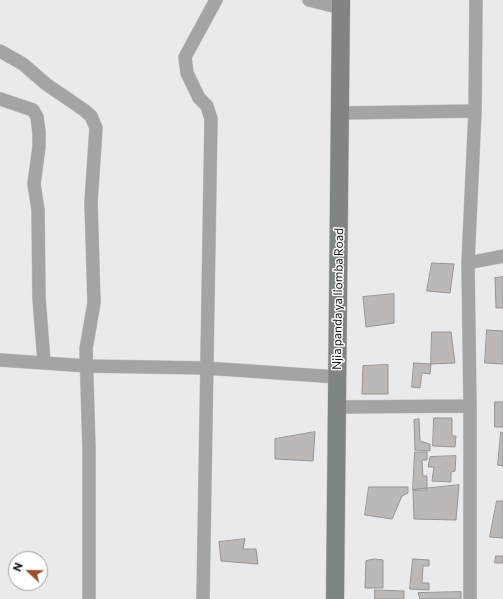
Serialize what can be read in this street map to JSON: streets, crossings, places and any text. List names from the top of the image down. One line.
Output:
{"streets":{"main road":["Njia panda ya Ilomba Road"]},"north":"left"}
